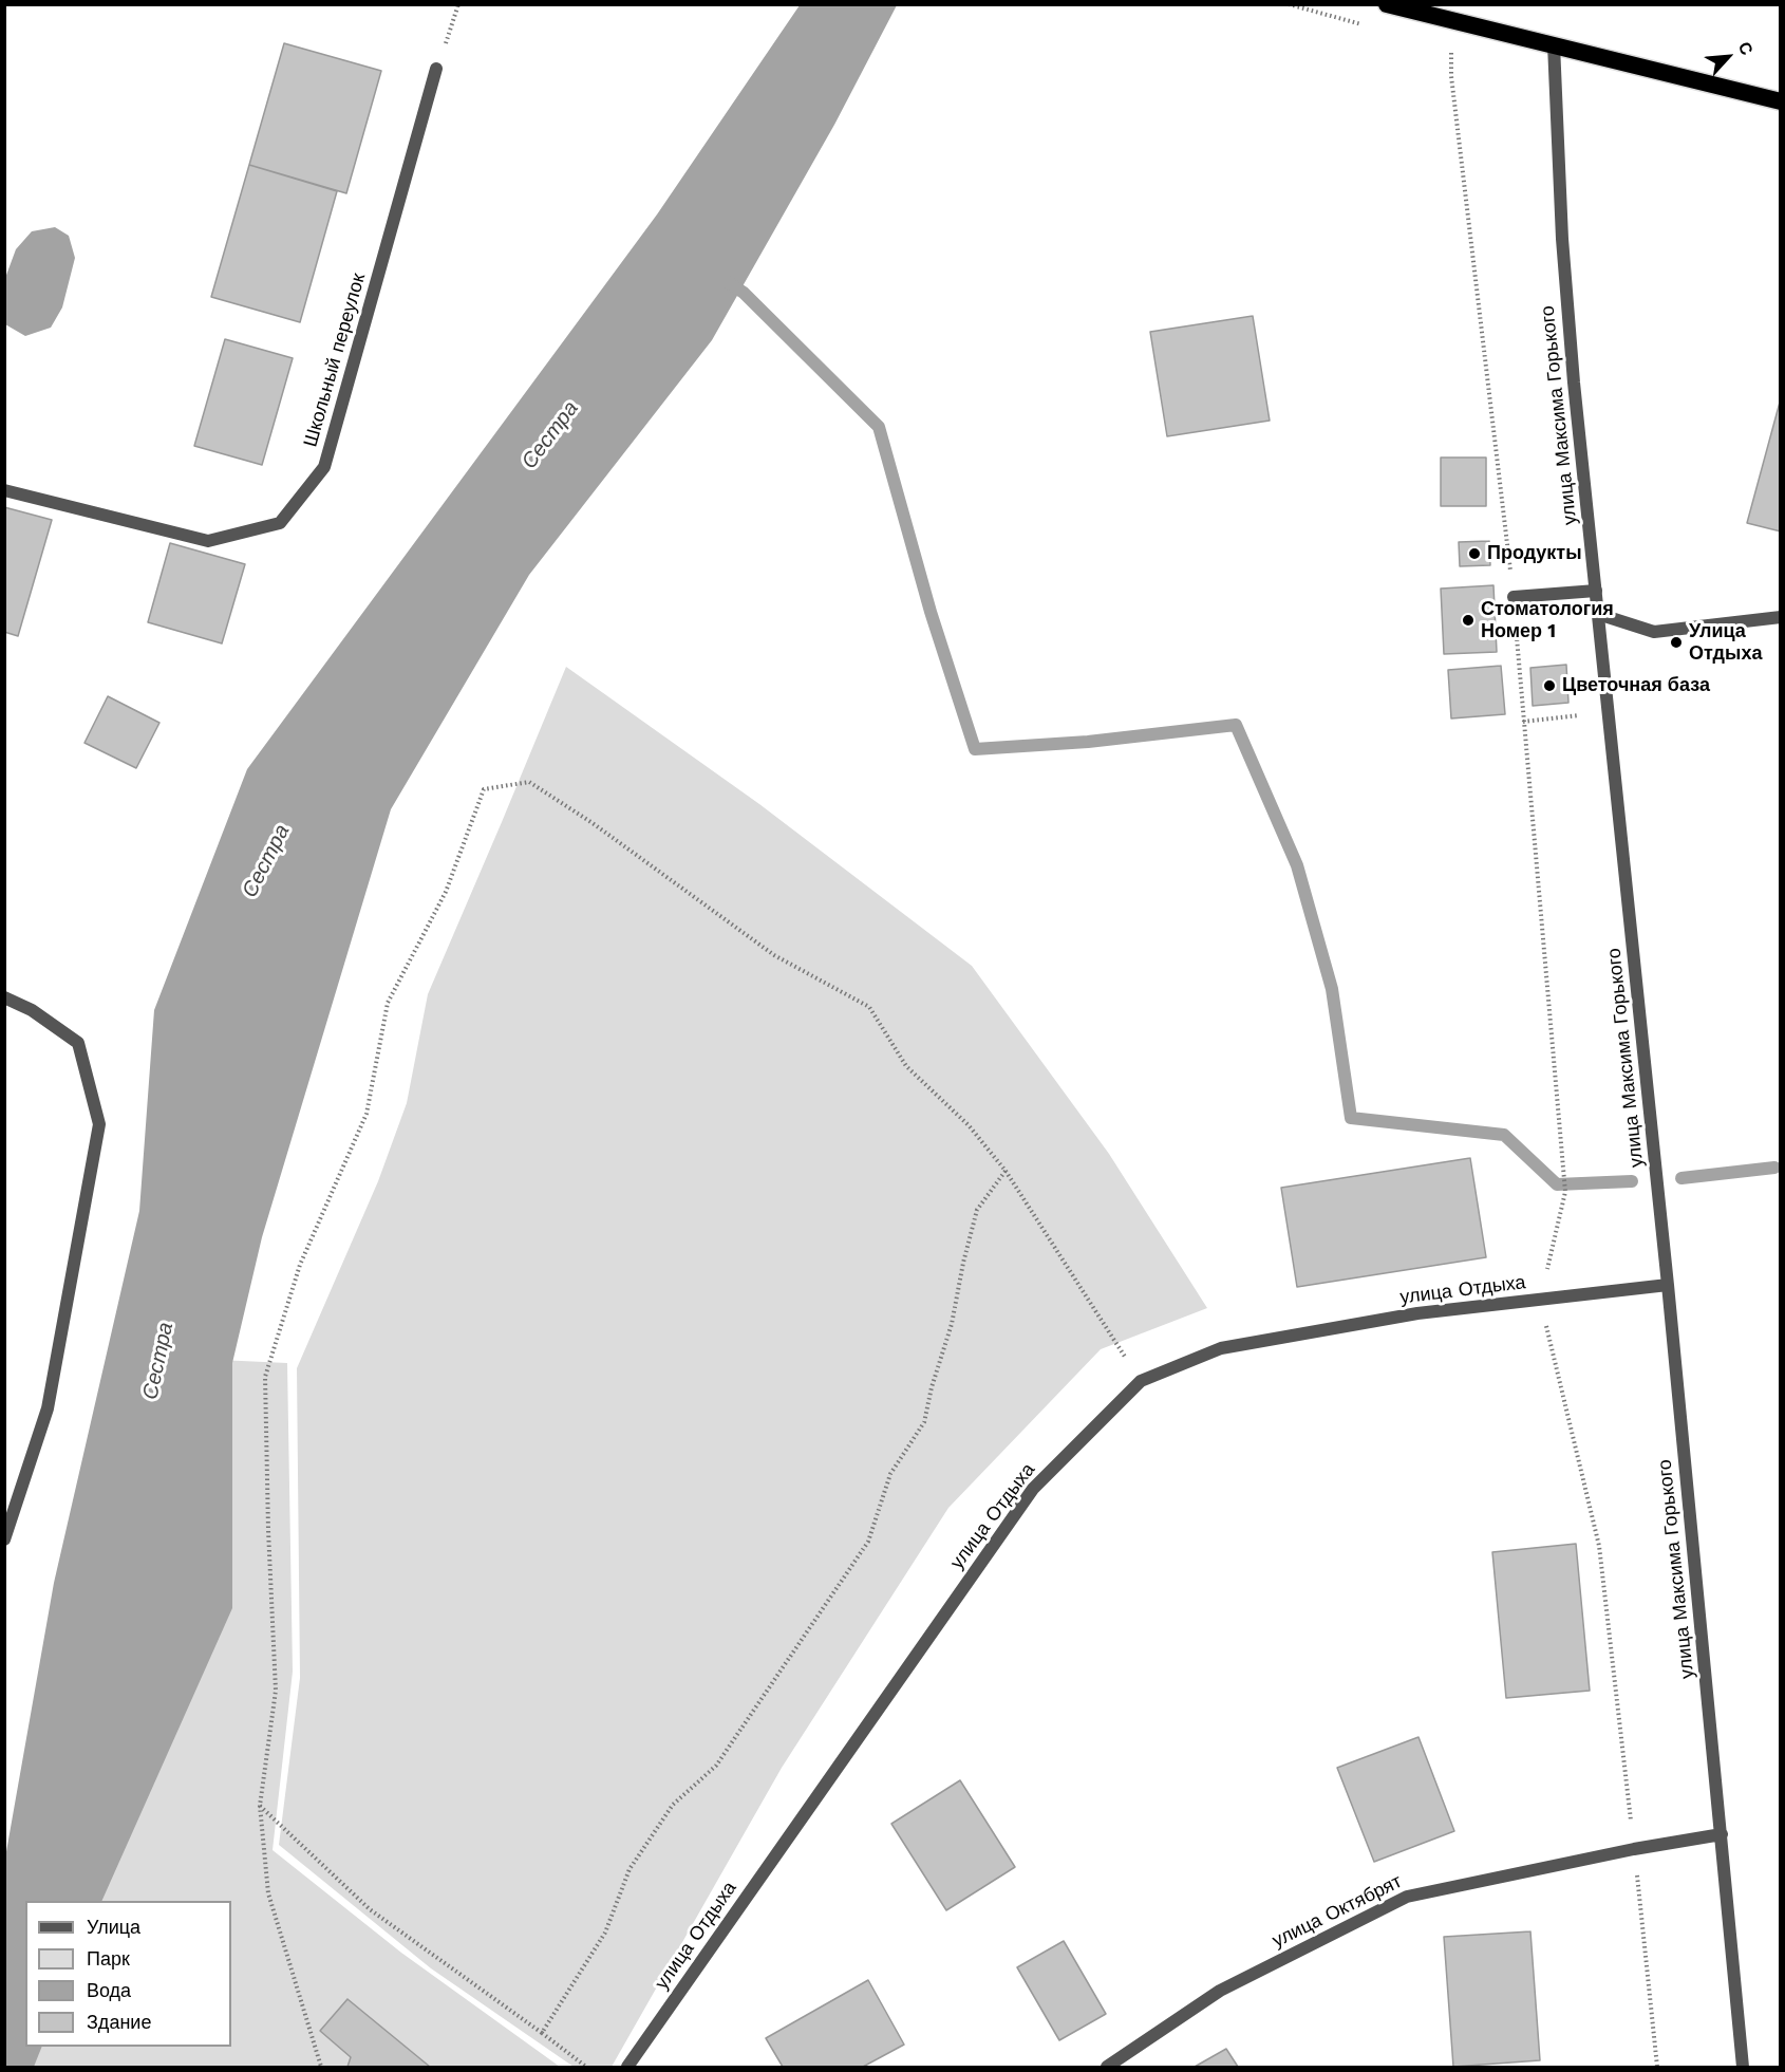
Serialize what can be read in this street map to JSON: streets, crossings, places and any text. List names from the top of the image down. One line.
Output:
{"streets":{"street":["Школьный переулок","улица Максима Горького","улица Отдыха","улица Октябрят"]},"crossings":[["улица Максима Горького","улица Отдыха"],["улица Максима Горького","улица Октябрят"]],"water":["Сестра"],"places":["Продукты","Стоматология Номер 1","Улица Отдыха","Цветочная база"],"legend":["Улица","Парк","Вода","Здание"],"north":"top right"}
